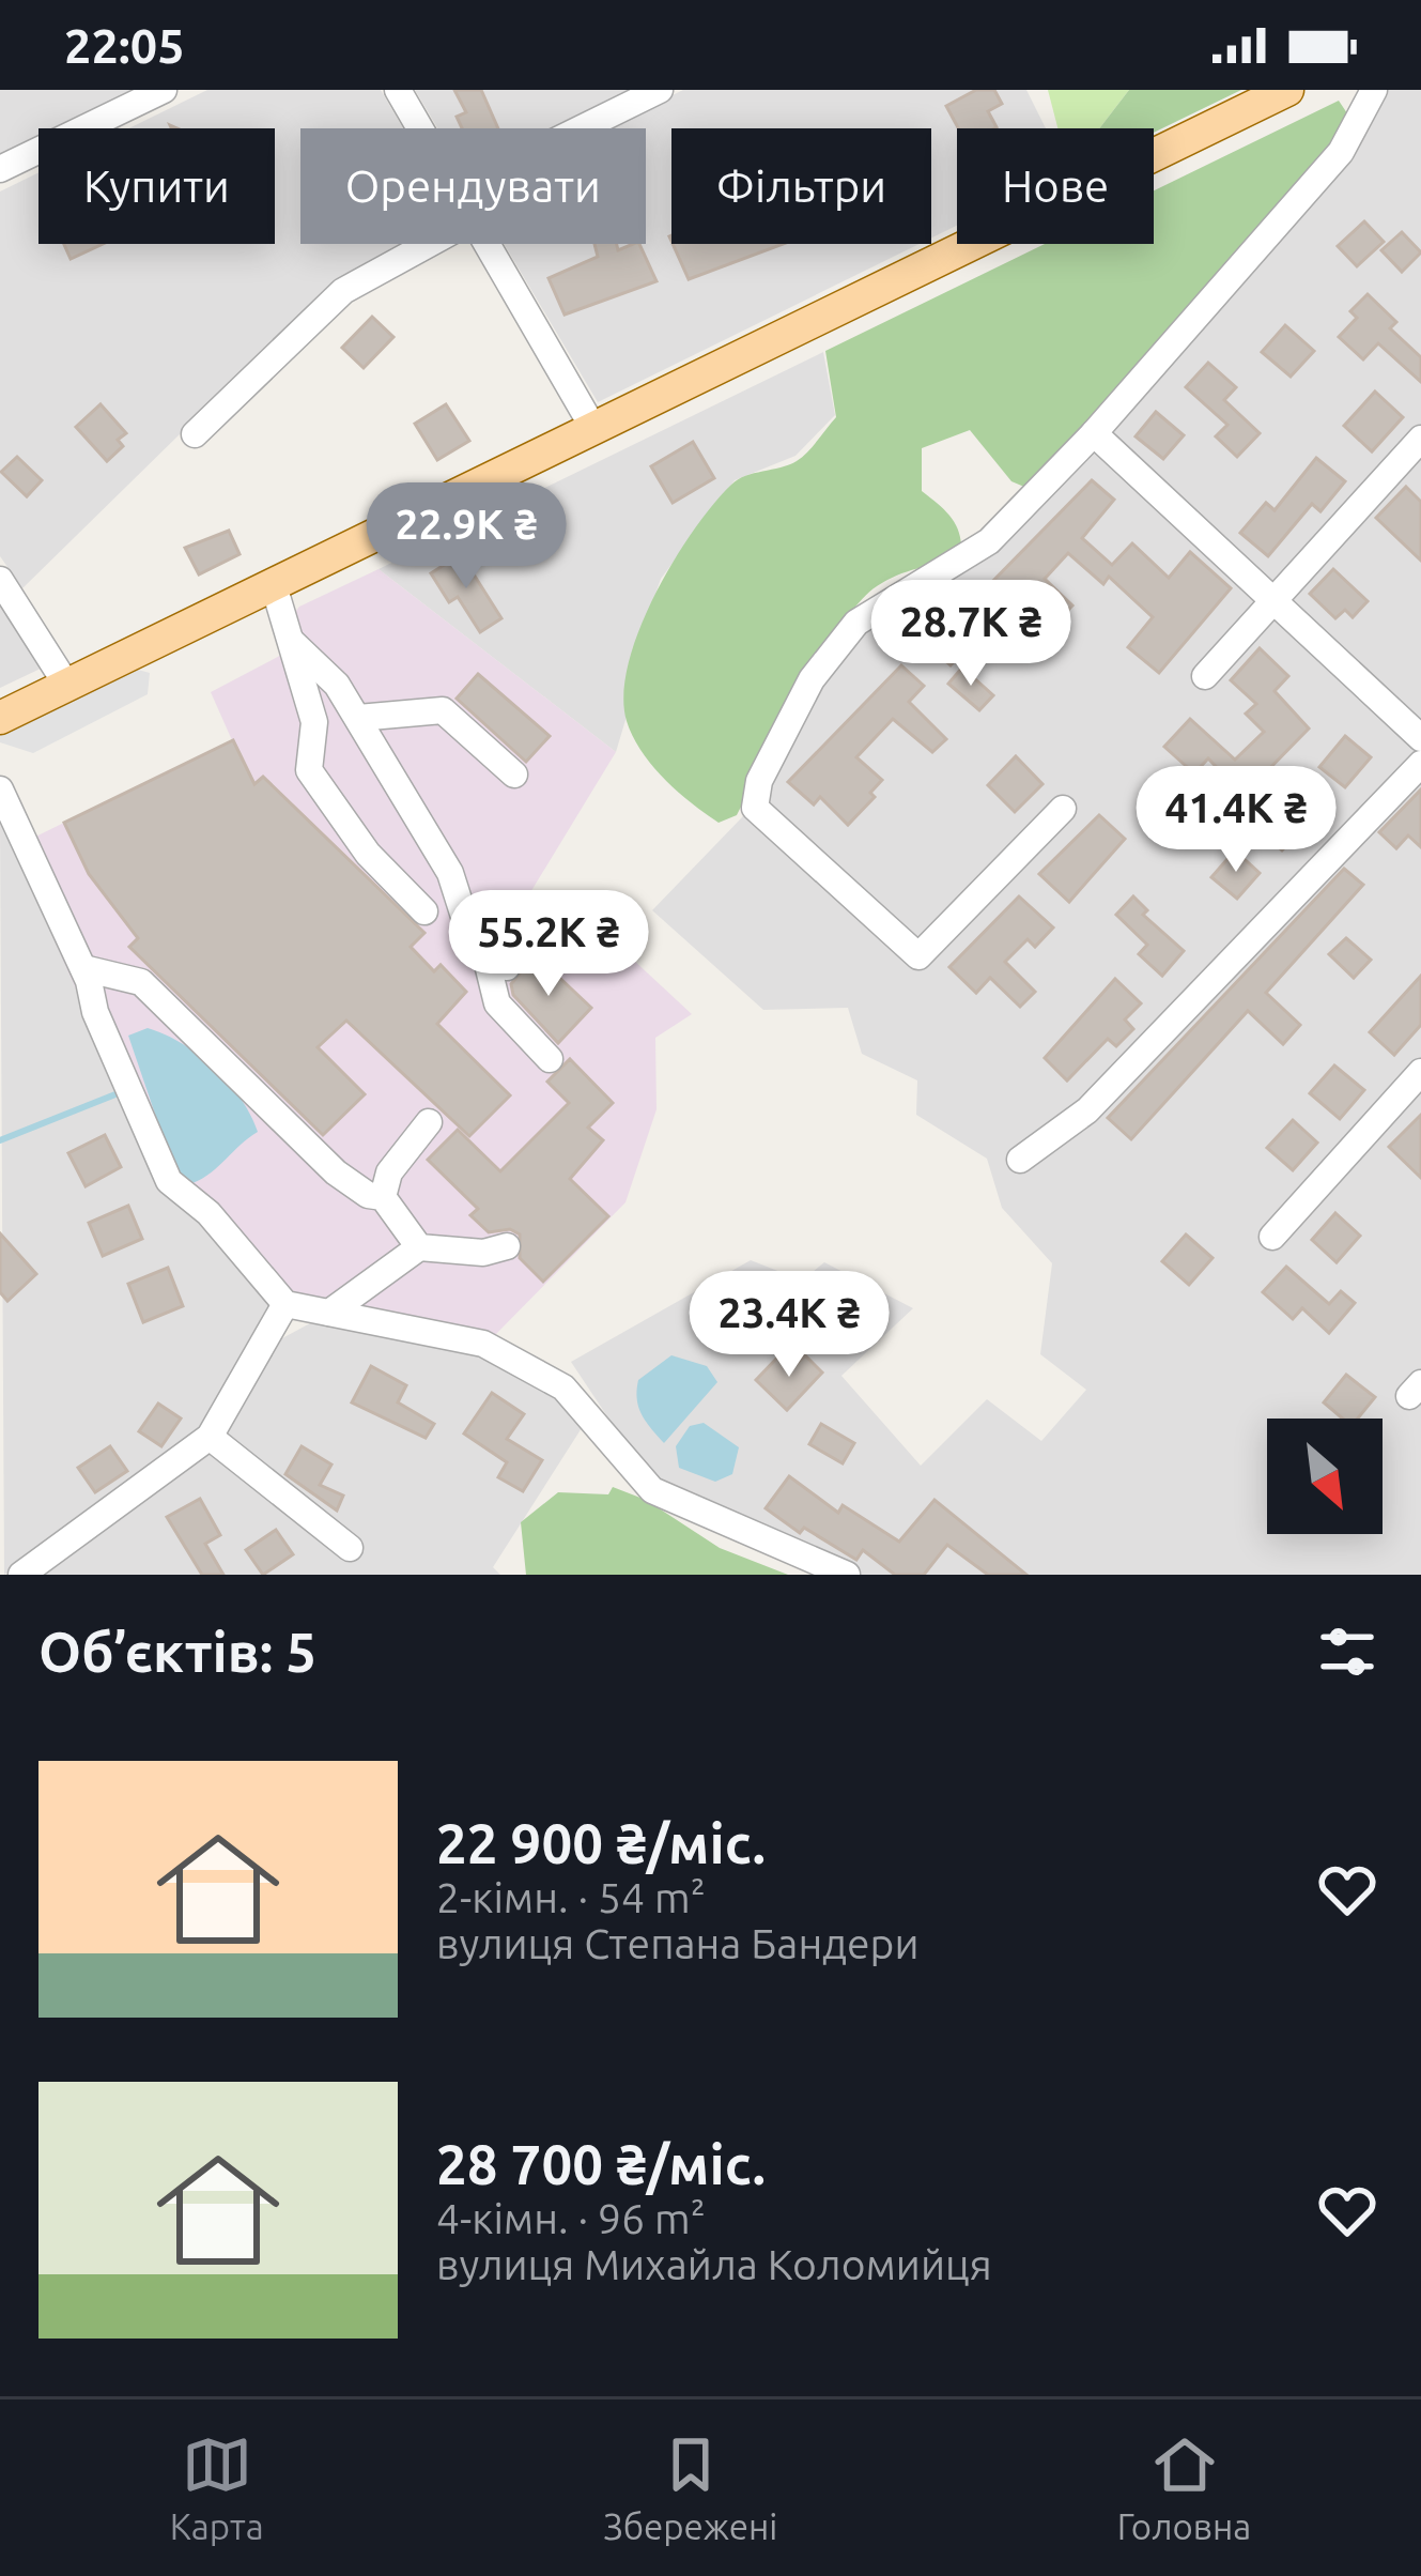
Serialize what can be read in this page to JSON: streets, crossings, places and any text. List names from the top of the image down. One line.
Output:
{"north":"bottom right","page":{"status":"22:05","chip":["Купити","Орендувати","Фільтри","Нове"],"price":["22.9K ₴","28.7K ₴","41.4K ₴","55.2K ₴","23.4K ₴"],"heading":"Об’єктів: 5","list":[{"name":"22 900 ₴/міс.","note":"2-кімн. · 54 m² · вулиця Степана Бандери"},{"name":"28 700 ₴/міс.","note":"4-кімн. · 96 m² · вулиця Михайла Коломийця"}],"tabs":["Карта","Збережені","Головна"]}}
